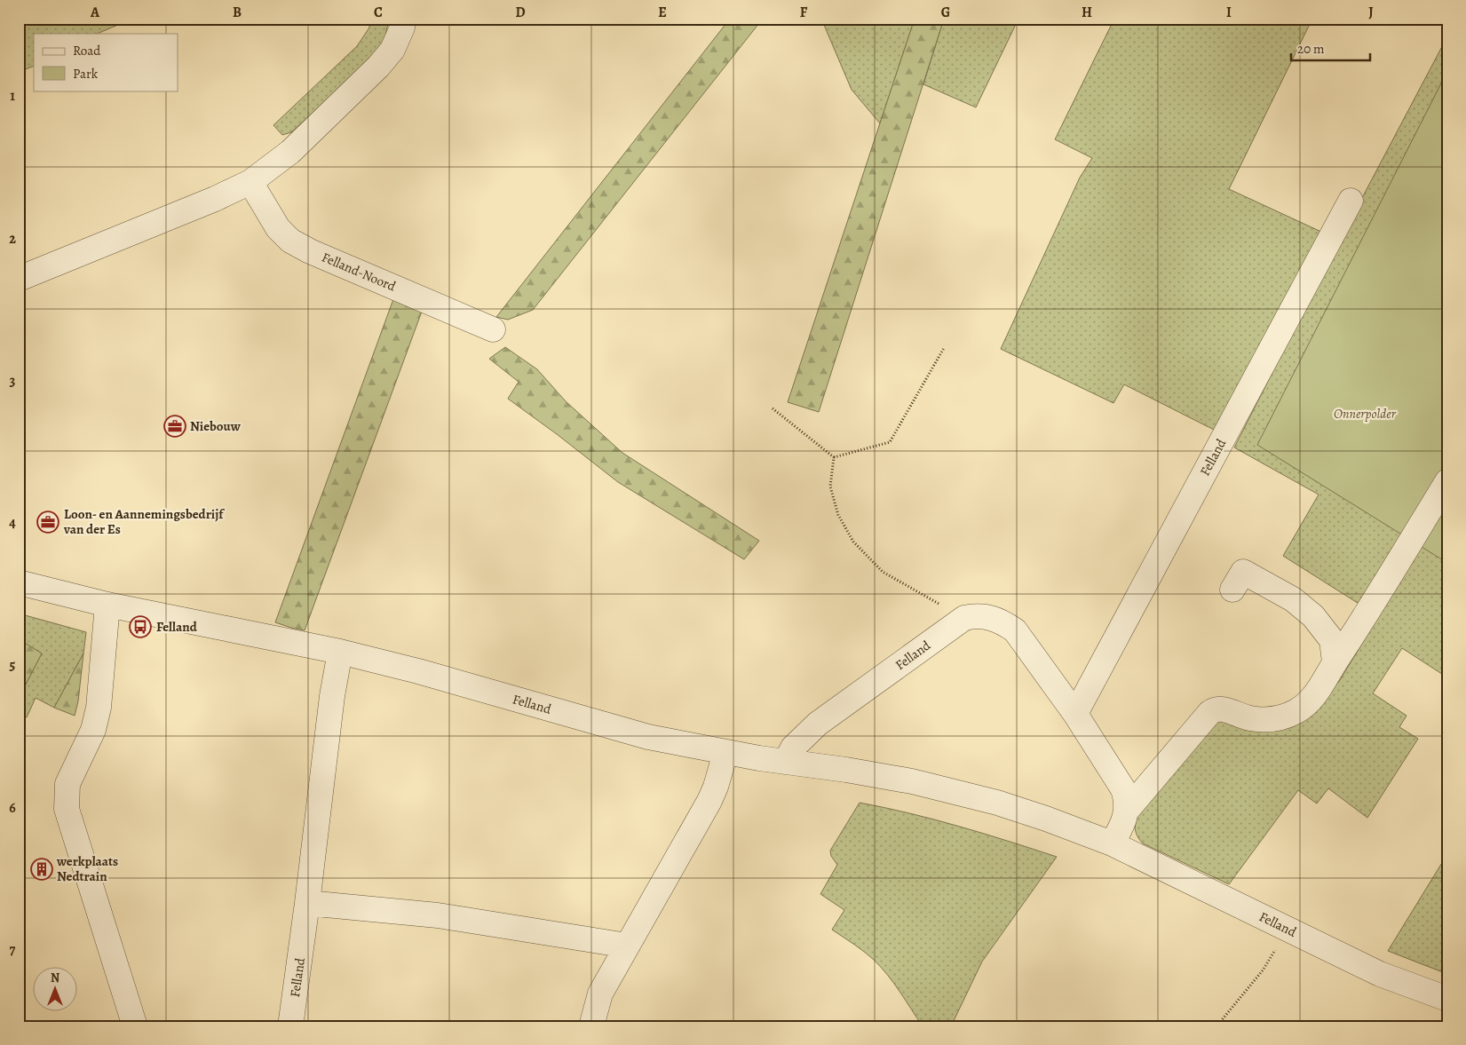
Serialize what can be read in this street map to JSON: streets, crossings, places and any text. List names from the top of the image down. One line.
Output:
{"streets":{"street":["Felland-Noord","Felland"]},"parks":["Onnerpolder"],"places":{"office":["Niebouw","Loon- en Aannemingsbedrijf van der Es"],"bus stop":["Felland"],"building":["werkplaats Nedtrain"]},"legend":["Road","Park"],"scale_bar":"20 m","north":"top","grid":{"columns":["A","B","C","D","E","F","G","H","I","J"],"rows":["1","2","3","4","5","6","7"]}}
